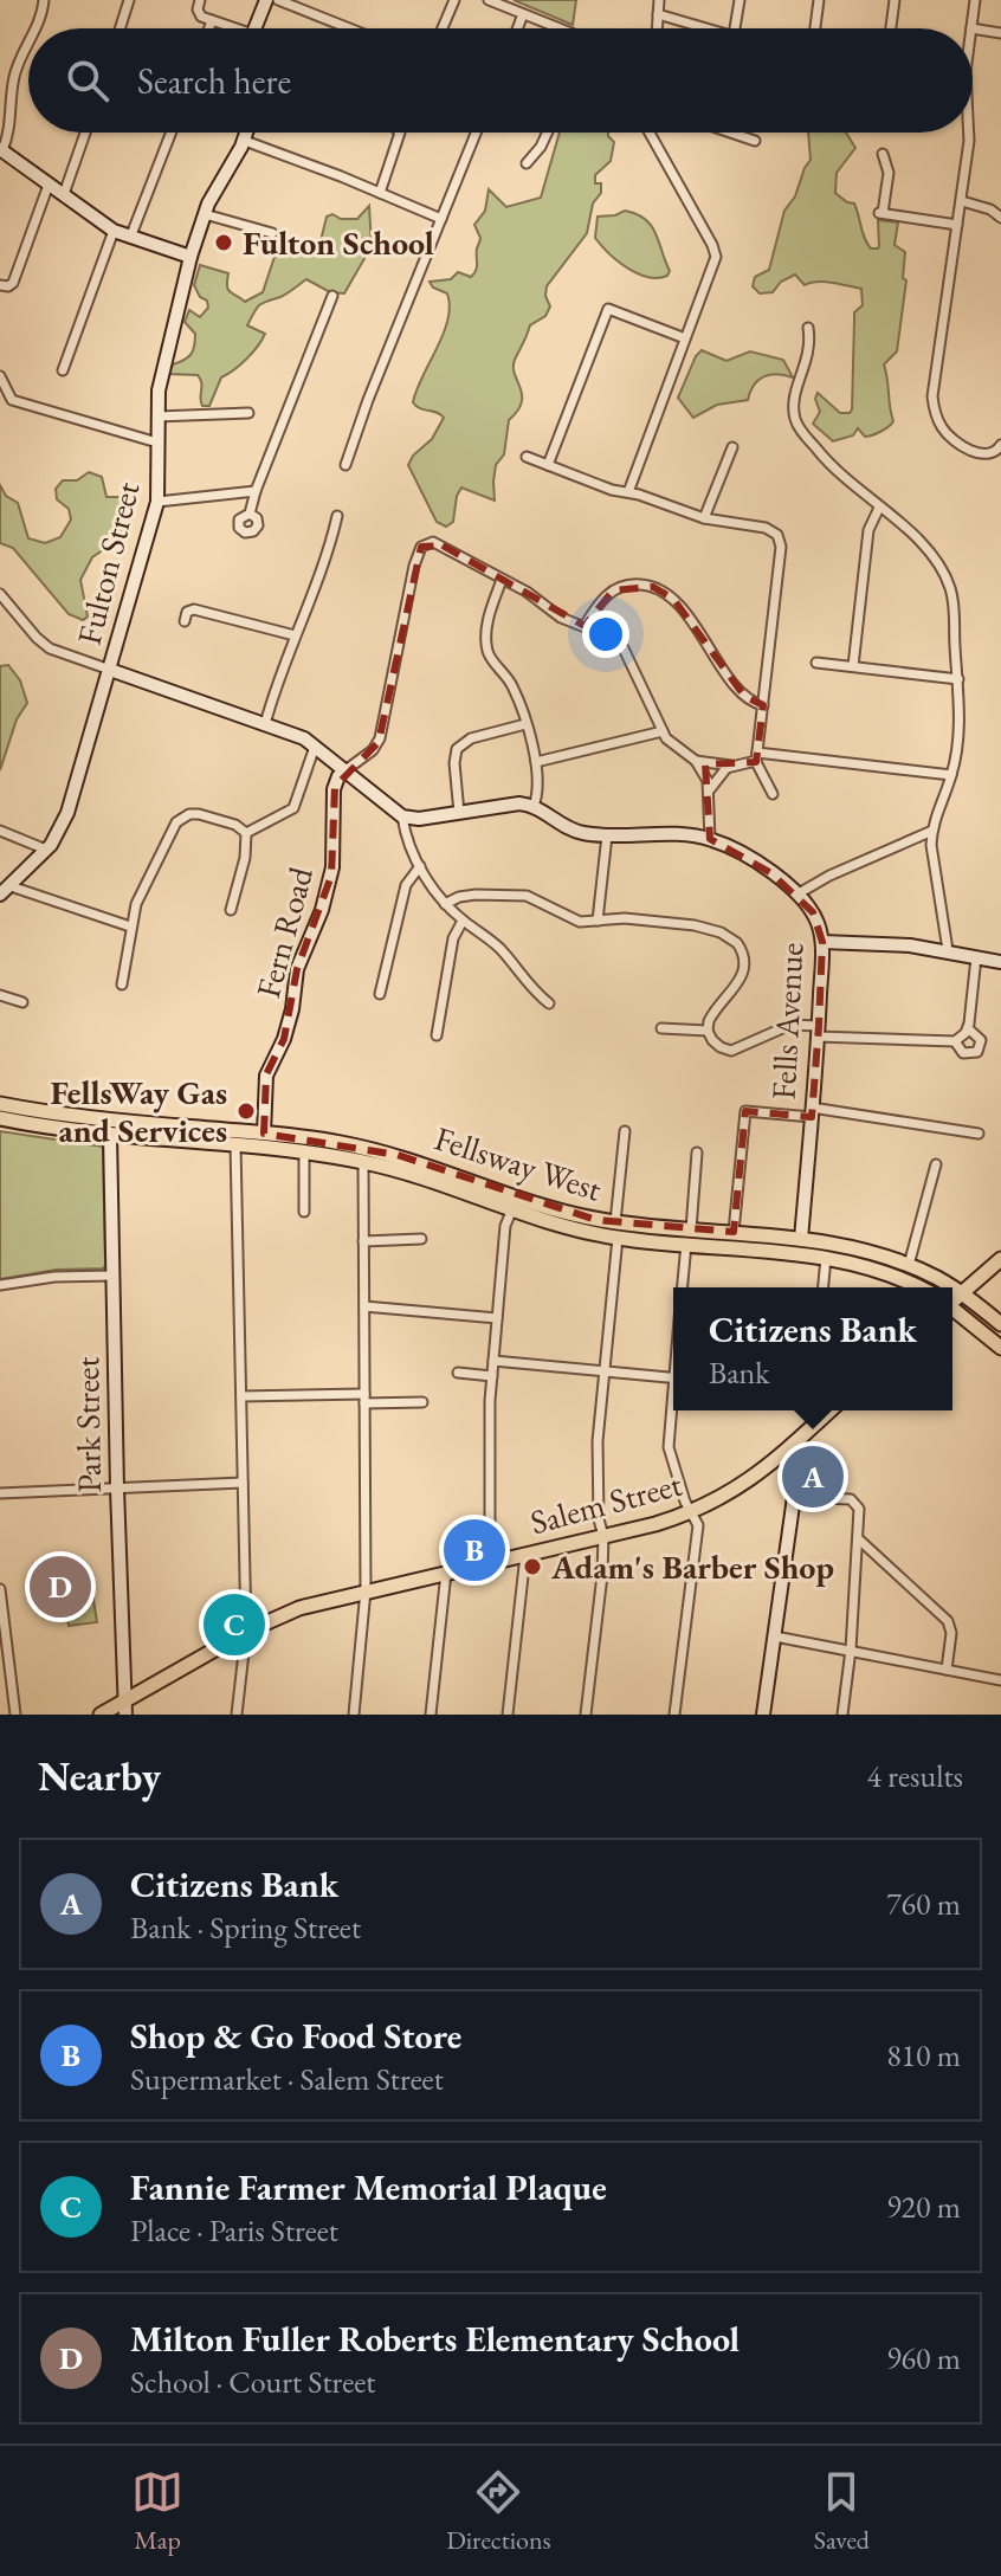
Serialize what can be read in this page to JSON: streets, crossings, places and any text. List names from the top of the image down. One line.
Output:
{"streets":{"main road":["Fellsway West","Salem Street"],"street":["Fulton Street","Fern Road","Fells Avenue","Park Street"]},"crossings":[["Fern Road","Fellsway West"],["Fells Avenue","Fellsway West"],["Fellsway West","Park Street"],["Park Street","Salem Street"]],"places":["Fulton School","FellsWay Gas and Services","Adam's Barber Shop"],"page":{"search":"Search here","popup":["Citizens Bank","Bank"],"pins":["A","B","D","C"],"heading":["Nearby","4 results"],"list":[{"mark":"A","name":"Citizens Bank","note":"Bank · Spring Street","value":"760 m"},{"mark":"B","name":"Shop & Go Food Store","note":"Supermarket · Salem Street","value":"810 m"},{"mark":"C","name":"Fannie Farmer Memorial Plaque","note":"Place · Paris Street","value":"920 m"},{"mark":"D","name":"Milton Fuller Roberts Elementary School","note":"School · Court Street","value":"960 m"}],"nav":["Map","Directions","Saved"]}}
